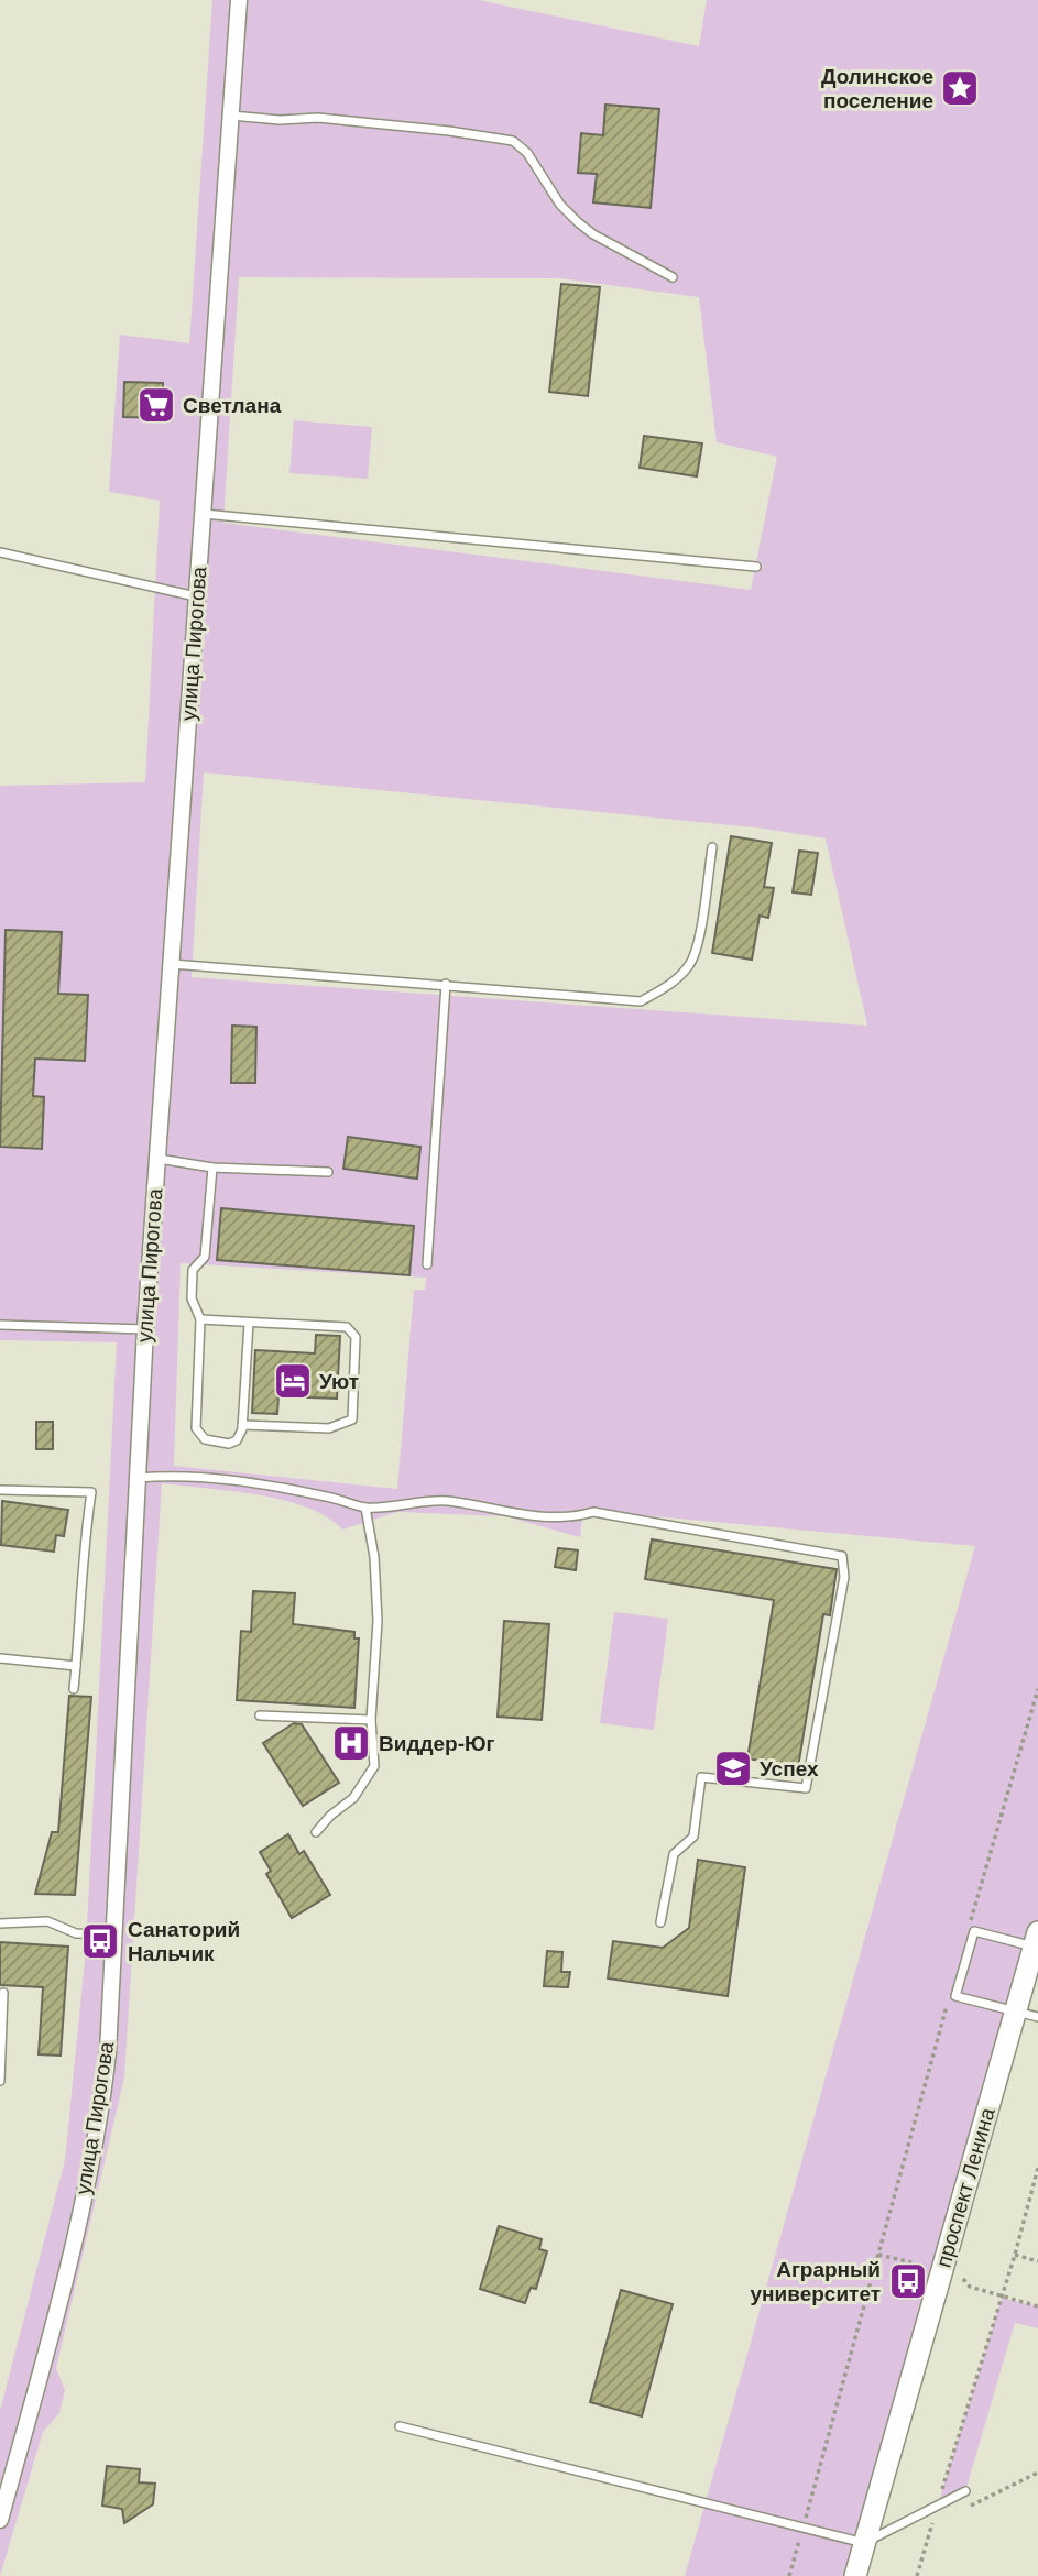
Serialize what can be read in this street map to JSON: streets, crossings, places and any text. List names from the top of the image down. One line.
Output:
{"streets":{"main road":["проспект Ленина"],"street":["улица Пирогова"]},"places":{"place":["Долинское поселение"],"supermarket":["Светлана"],"hotel":["Уют"],"hospital":["Виддер-Юг"],"school or university":["Успех"],"bus stop":["Санаторий Нальчик","Аграрный университет"]}}
